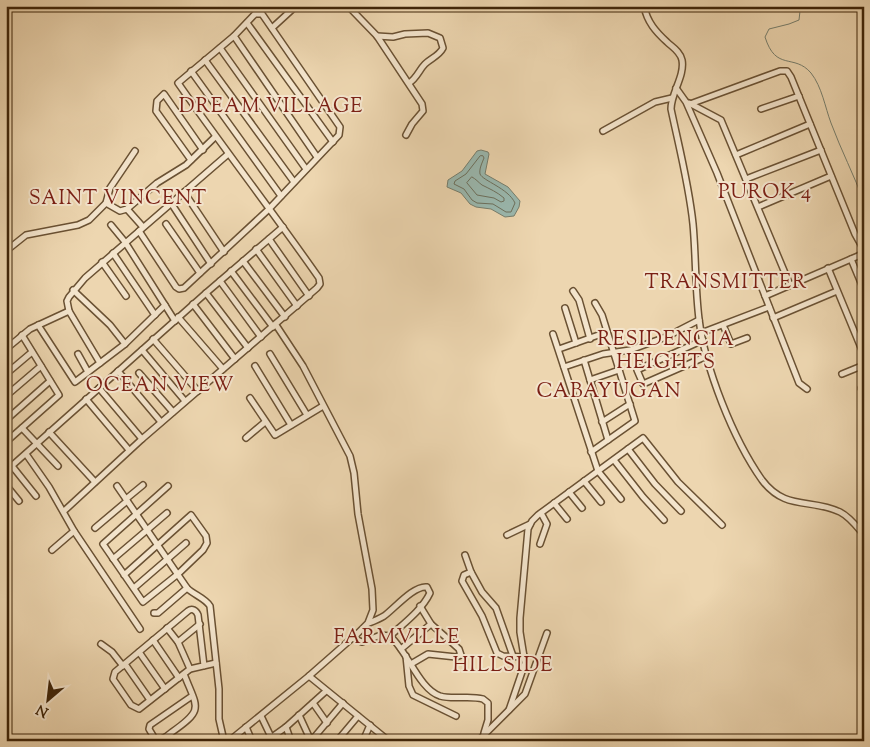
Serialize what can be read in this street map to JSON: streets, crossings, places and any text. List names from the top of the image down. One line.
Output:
{"districts":["DREAM VILLAGE","PUROK 4","SAINT VINCENT","TRANSMITTER","RESIDENCIA HEIGHTS","OCEAN VIEW","CABAYUGAN","FARMVILLE","HILLSIDE"],"north":"bottom left"}
